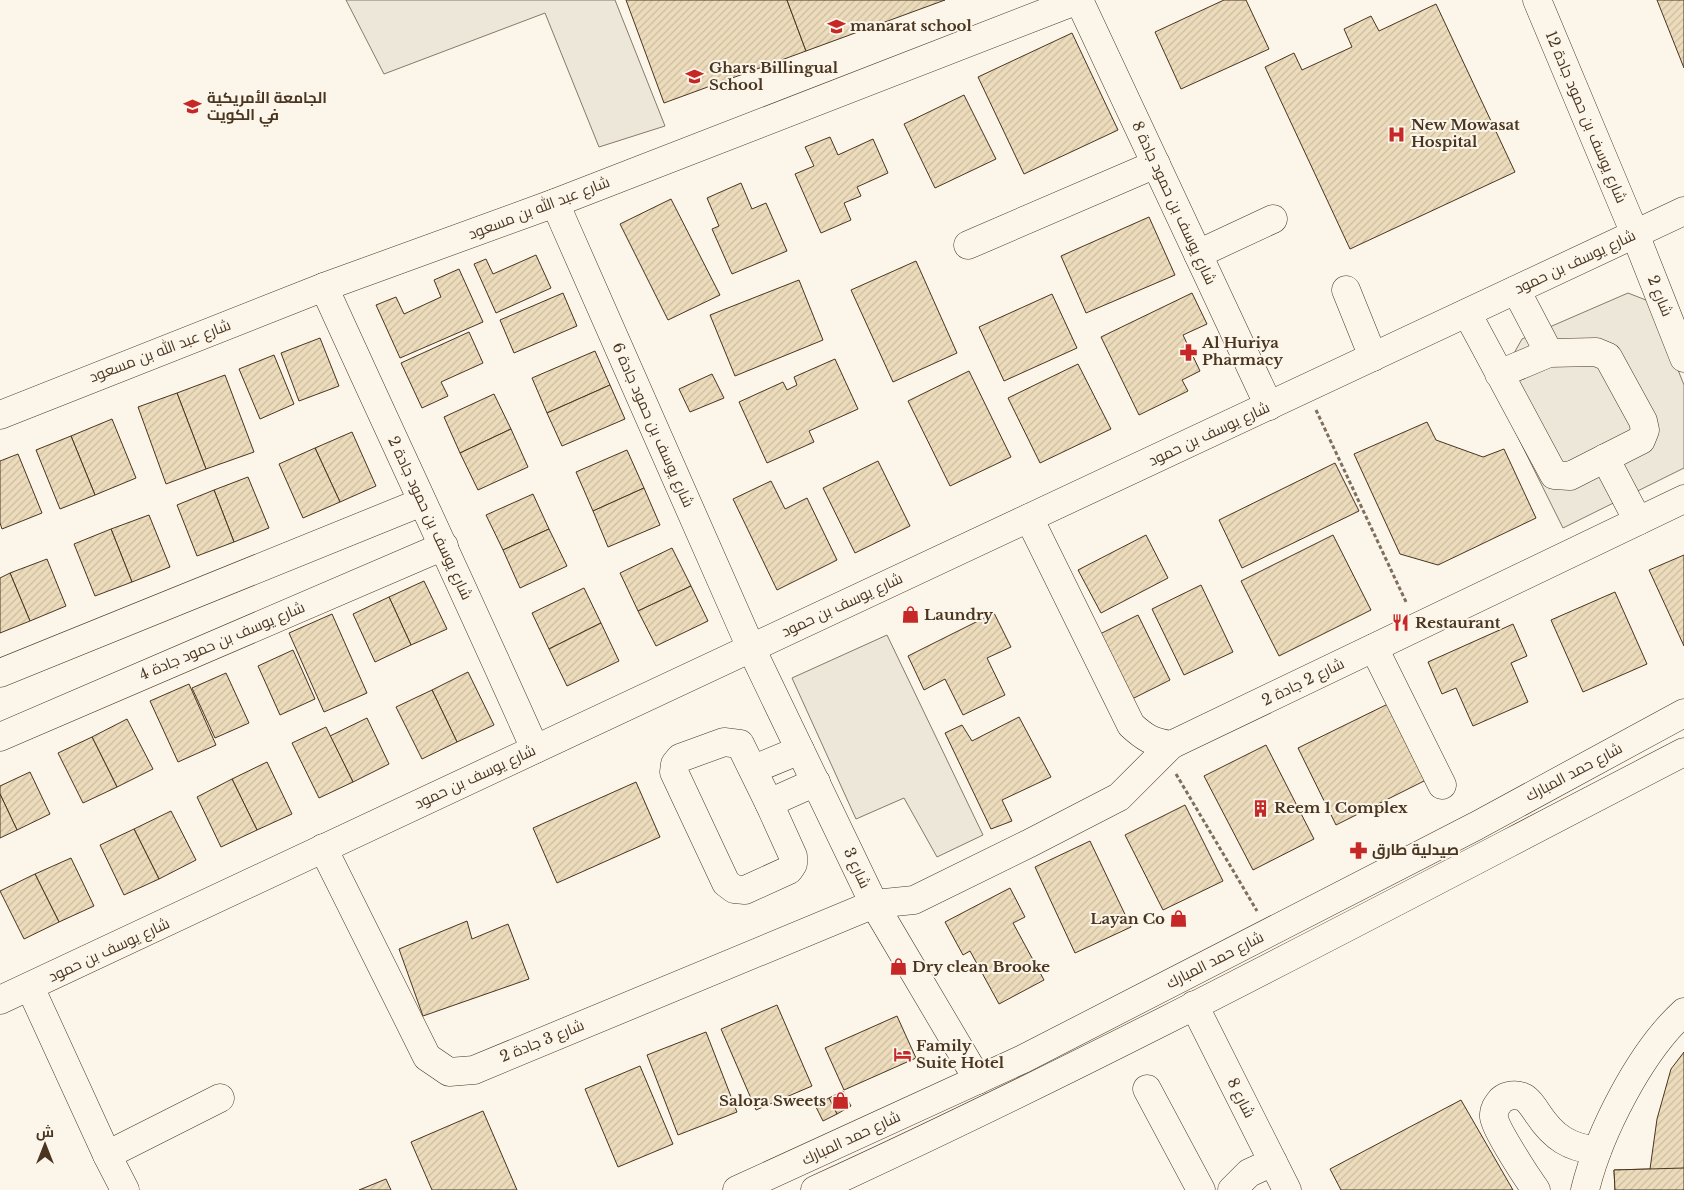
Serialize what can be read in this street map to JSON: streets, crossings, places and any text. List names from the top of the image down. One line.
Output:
{"streets":{"street":["شارع يوسف بن حمود جادة 12","شارع يوسف بن حمود جادة 8","شارع عبد الله بن مسعود","شارع يوسف بن حمود","شارع 2","شارع يوسف بن حمود جادة 6","شارع يوسف بن حمود جادة 2","شارع يوسف بن حمود جادة 4","شارع 2 جادة 2","شارع حمد المبارك","شارع 3","شارع 3 جادة 2","شارع 8"]},"crossings":[["شارع يوسف بن حمود جادة 12","شارع يوسف بن حمود"],["شارع يوسف بن حمود جادة 12","شارع 2"],["شارع يوسف بن حمود جادة 8","شارع عبد الله بن مسعود"],["شارع يوسف بن حمود جادة 8","شارع يوسف بن حمود"],["شارع عبد الله بن مسعود","شارع يوسف بن حمود جادة 6"],["شارع عبد الله بن مسعود","شارع يوسف بن حمود جادة 2"],["شارع يوسف بن حمود","شارع 2"],["شارع يوسف بن حمود","شارع يوسف بن حمود جادة 6"],["شارع يوسف بن حمود","شارع يوسف بن حمود جادة 2"],["شارع يوسف بن حمود","شارع 3"],["شارع يوسف بن حمود","شارع 3 جادة 2"],["شارع يوسف بن حمود جادة 6","شارع 3"],["شارع يوسف بن حمود جادة 2","شارع يوسف بن حمود جادة 4"],["شارع 2 جادة 2","شارع 3 جادة 2"],["شارع حمد المبارك","شارع 3"],["شارع حمد المبارك","شارع 8"],["شارع 3","شارع 3 جادة 2"]],"places":{"school or university":["manarat school","Ghars Billingual School","الجامعة الأمريكية في الكويت"],"hospital":["New Mowasat Hospital"],"pharmacy":["Al Huriya Pharmacy","صيدلية طارق"],"shop":["Laundry","Layan Co","Dry clean Brooke","Salora Sweets"],"restaurant":["Restaurant"],"building":["Reem 1 Complex"],"hotel":["Family Suite Hotel"]},"north":"top"}
